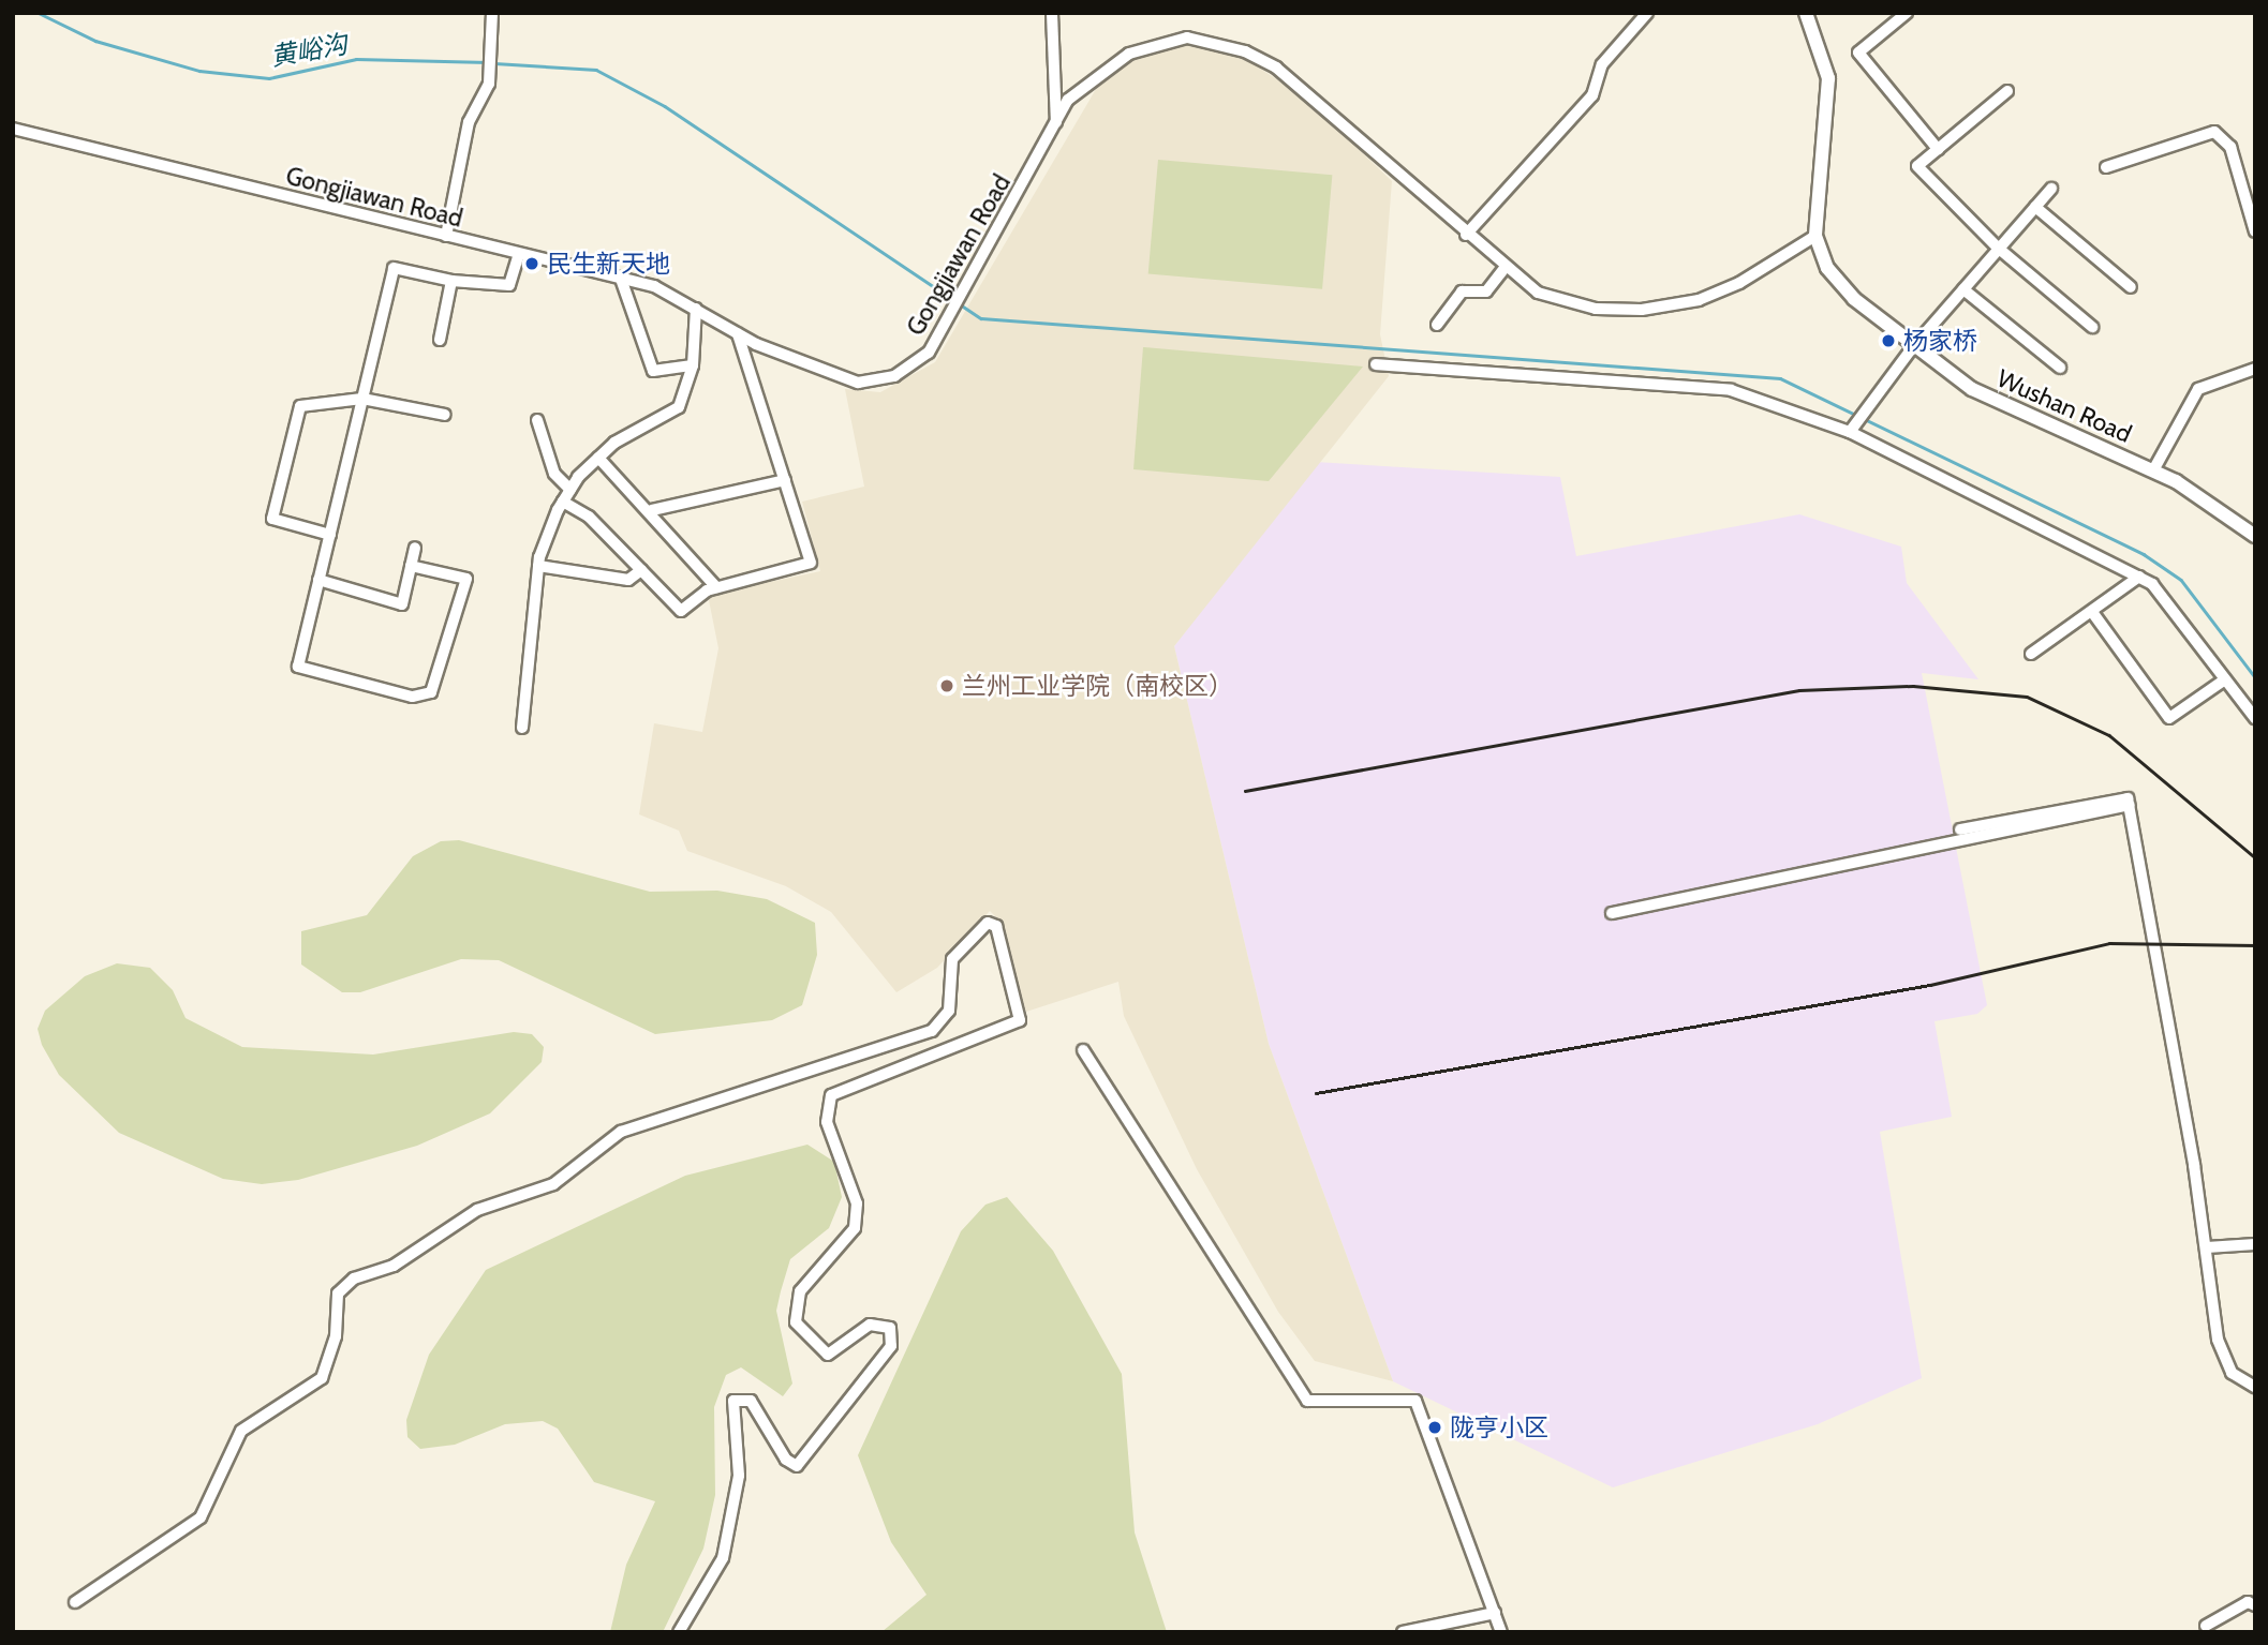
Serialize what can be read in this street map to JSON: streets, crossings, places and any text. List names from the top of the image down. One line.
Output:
{"streets":{"main road":["Wushan Road"],"street":["Gongjiawan Road"]},"crossings":[["Gongjiawan Road","Wushan Road"]],"water":["黄峪沟"],"places":["民生新天地","杨家桥","兰州工业学院（南校区）","陇亨小区"]}
